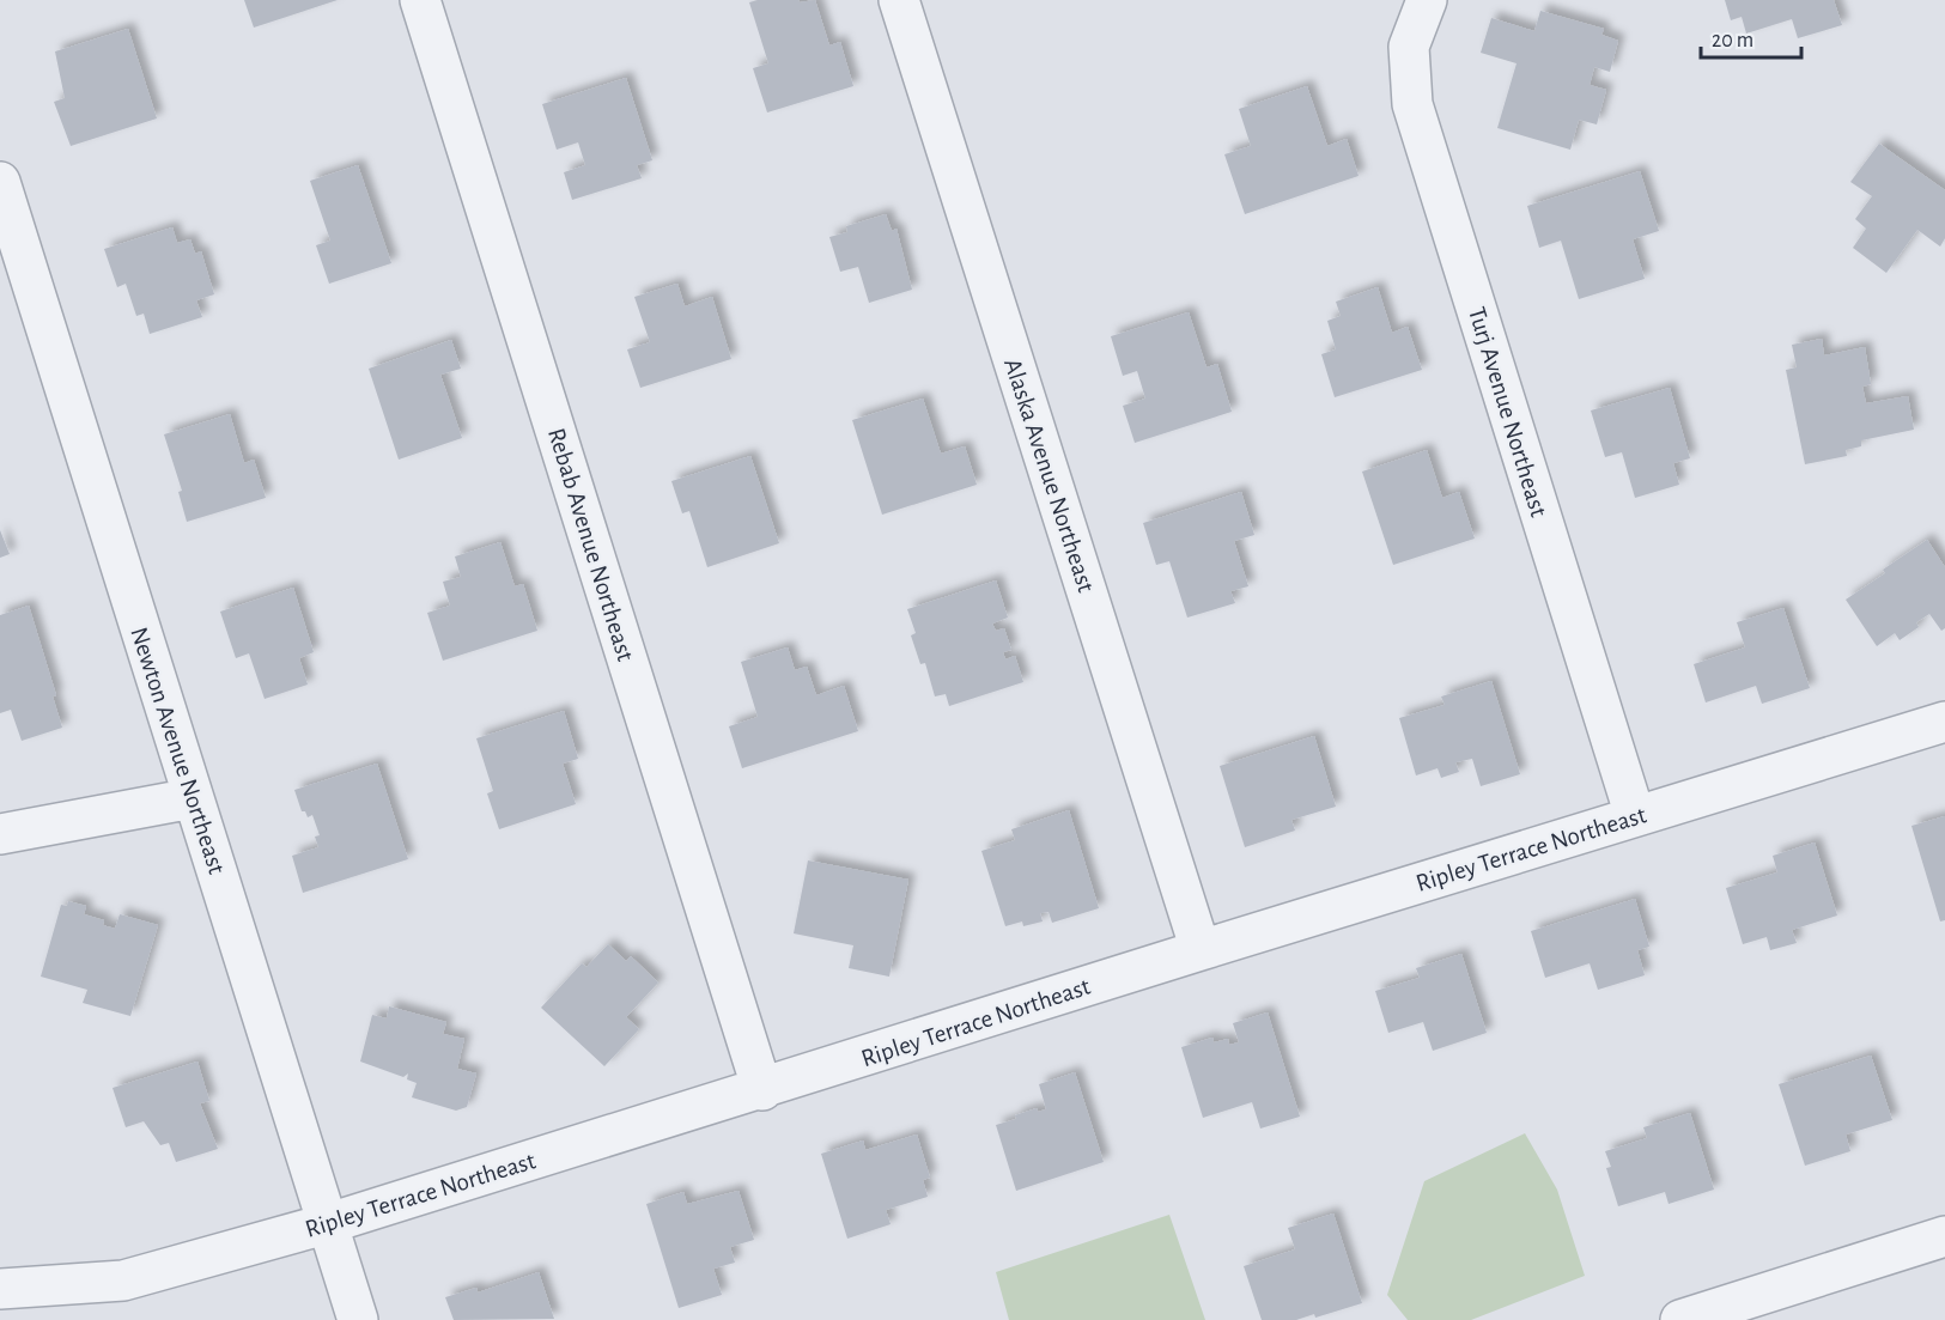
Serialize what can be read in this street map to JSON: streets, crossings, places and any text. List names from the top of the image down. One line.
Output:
{"streets":{"street":["Turj Avenue Northeast","Alaska Avenue Northeast","Rebab Avenue Northeast","Newton Avenue Northeast","Ripley Terrace Northeast"]},"crossings":[["Turj Avenue Northeast","Ripley Terrace Northeast"],["Alaska Avenue Northeast","Ripley Terrace Northeast"],["Rebab Avenue Northeast","Ripley Terrace Northeast"],["Newton Avenue Northeast","Ripley Terrace Northeast"]],"scale_bar":"20 m"}
